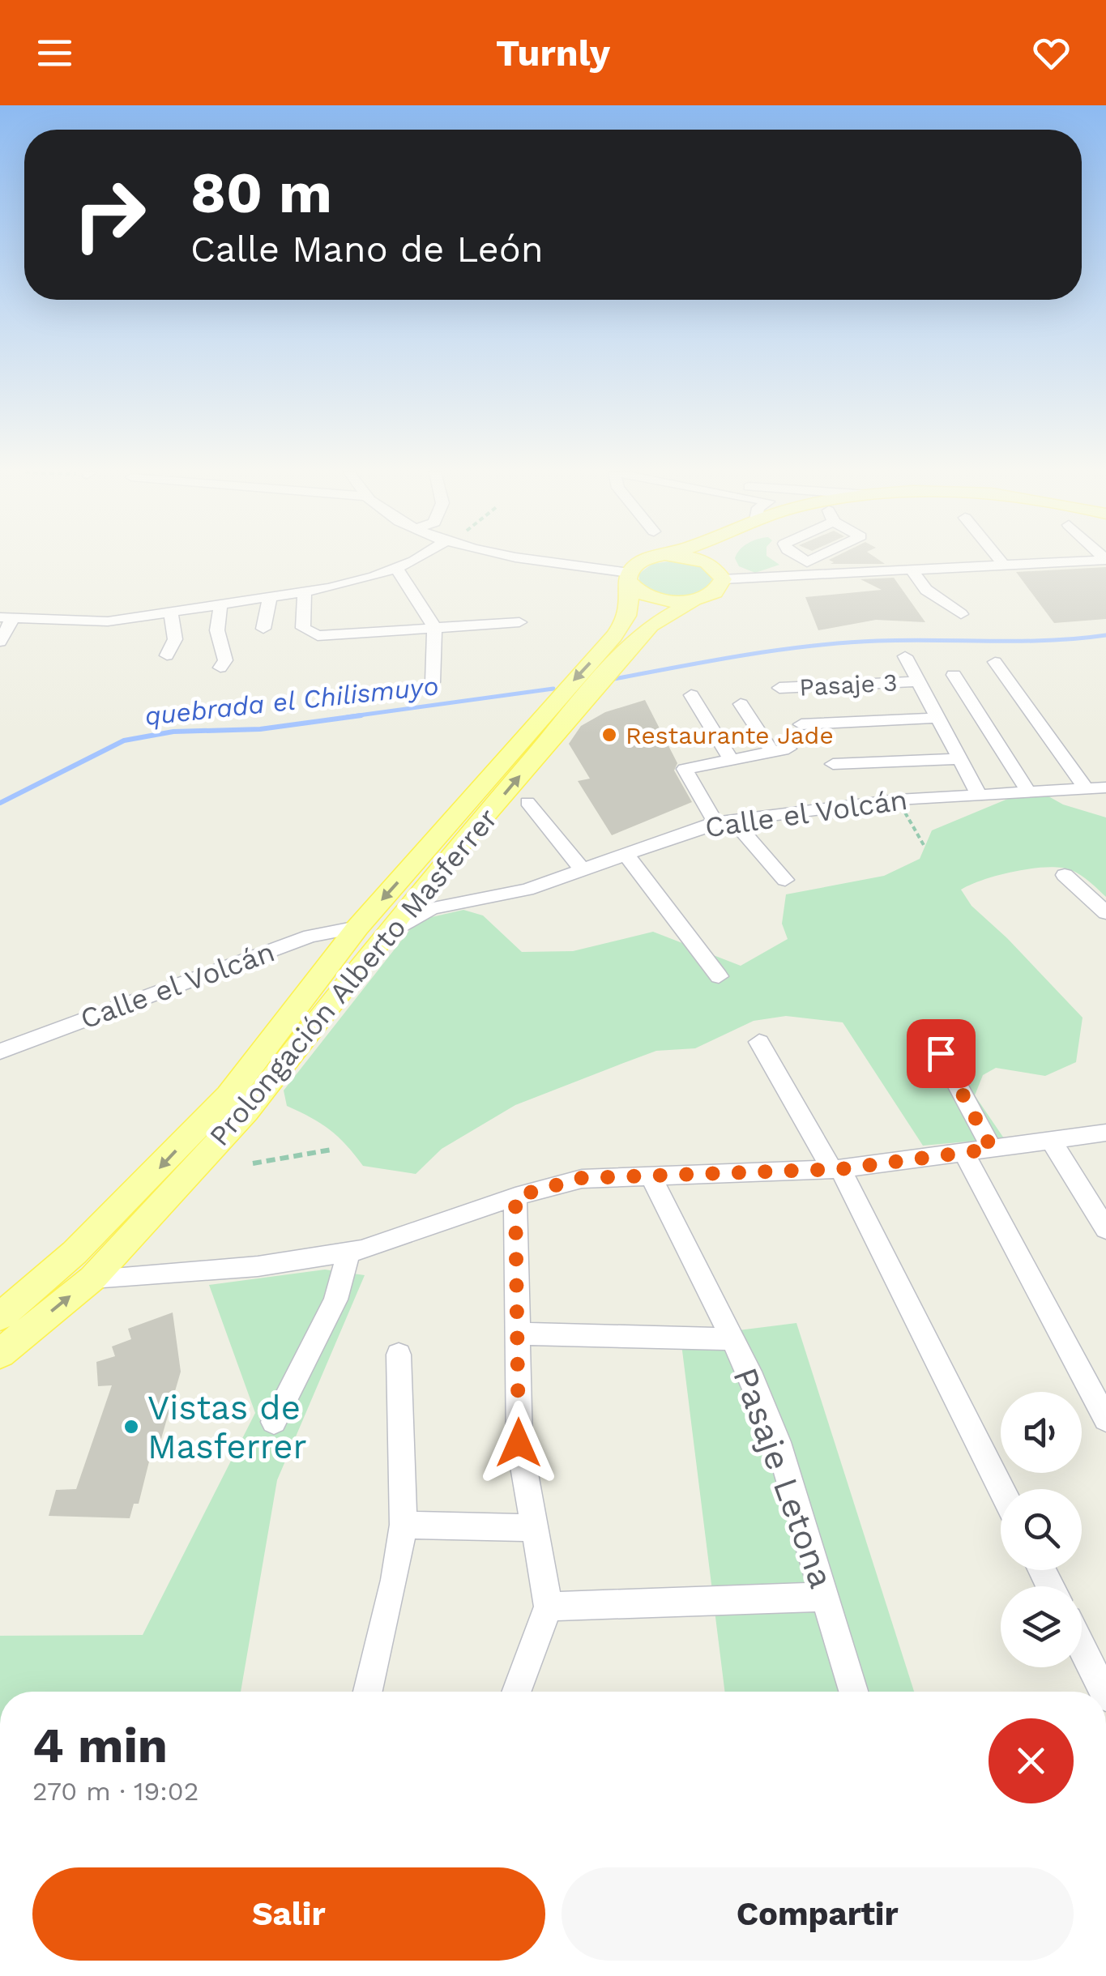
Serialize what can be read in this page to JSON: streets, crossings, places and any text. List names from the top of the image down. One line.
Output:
{"streets":{"main road":["Prolongación Alberto Masferrer"],"street":["Pasaje 3","Calle el Volcán","Pasaje Letona"]},"crossings":[["Calle el Volcán","Prolongación Alberto Masferrer"]],"water":["quebrada el Chilismuyo"],"places":["Restaurante Jade","Vistas de Masferrer"],"page":{"header":"Turnly","turn":["80 m","Calle Mano de León"],"heading":["4 min","270 m · 19:02"],"buttons":["Salir","Compartir"]}}
